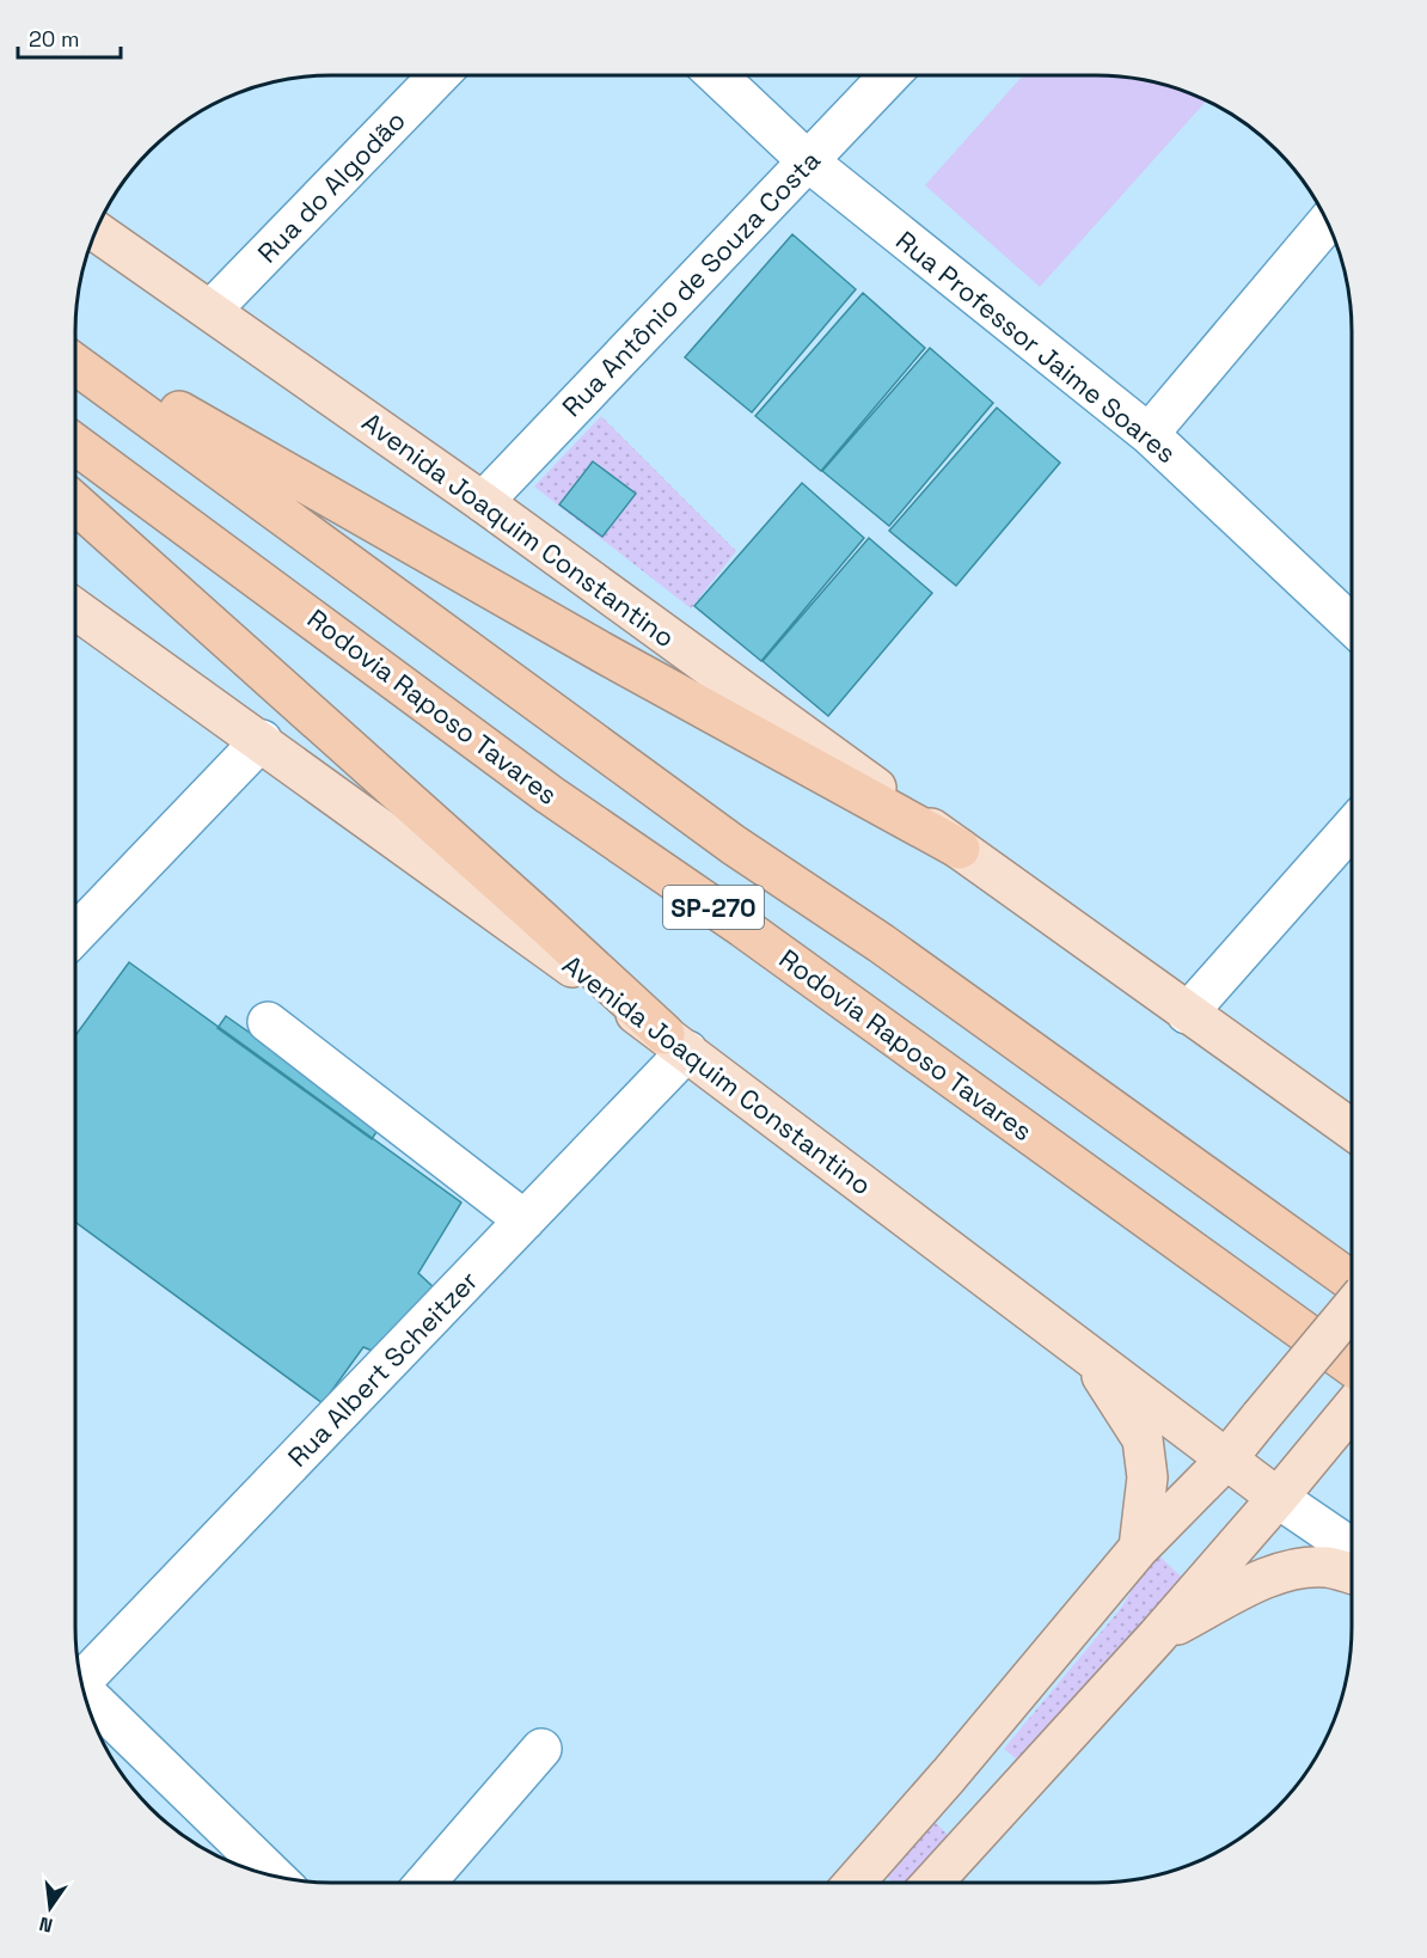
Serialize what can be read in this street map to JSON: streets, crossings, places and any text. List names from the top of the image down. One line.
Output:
{"streets":{"highway":["Rodovia Raposo Tavares","SP-270"],"main road":["Avenida Joaquim Constantino"],"street":["Rua do Algodão","Rua Antônio de Souza Costa","Rua Professor Jaime Soares","Rua Albert Scheitzer"]},"crossings":[["Rua do Algodão","Avenida Joaquim Constantino"],["Rua Antônio de Souza Costa","Rua Professor Jaime Soares"],["Rua Antônio de Souza Costa","Avenida Joaquim Constantino"],["Avenida Joaquim Constantino","Rua Albert Scheitzer"]],"scale_bar":"20 m","north":"bottom"}
